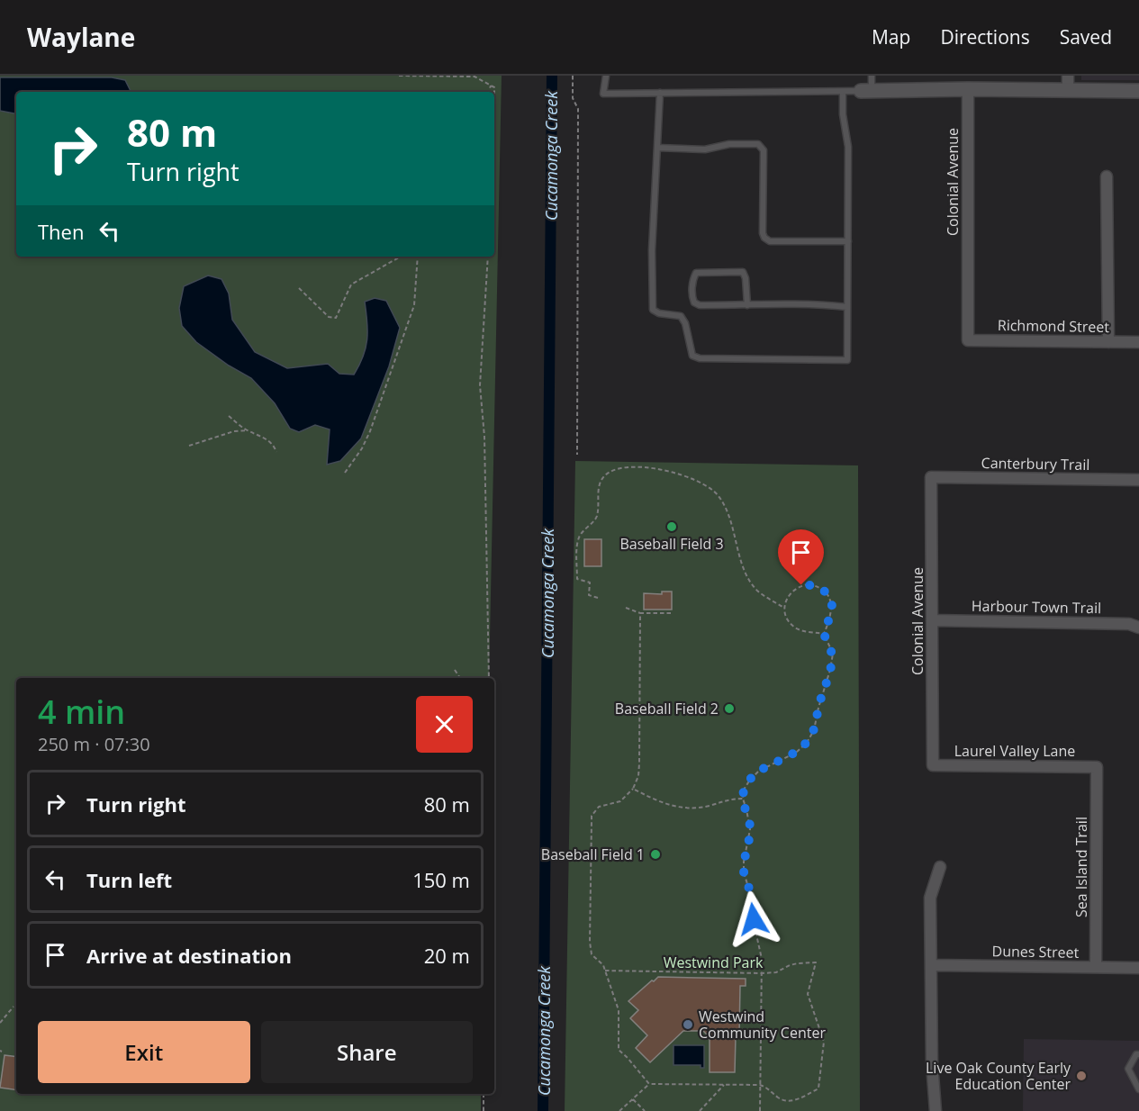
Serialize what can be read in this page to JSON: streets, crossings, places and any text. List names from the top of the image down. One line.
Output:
{"streets":{"street":["Colonial Avenue","Richmond Street","Canterbury Trail","Harbour Town Trail","Laurel Valley Lane","Sea Island Trail","Dunes Street"]},"crossings":[["Colonial Avenue","Richmond Street"],["Colonial Avenue","Canterbury Trail"],["Colonial Avenue","Harbour Town Trail"],["Colonial Avenue","Laurel Valley Lane"],["Laurel Valley Lane","Sea Island Trail"],["Sea Island Trail","Dunes Street"]],"water":["Cucamonga Creek"],"parks":["Westwind Park"],"places":["Baseball Field 3","Baseball Field 2","Baseball Field 1","Westwind Community Center","Live Oak County Early Education Center"],"page":{"header":"Waylane","nav":["Map","Directions","Saved"],"turn":["80 m","Turn right"],"then":"Then","heading":["4 min","250 m · 07:30"],"list":[{"name":"Turn right","value":"80 m"},{"name":"Turn left","value":"150 m"},{"name":"Arrive at destination","value":"20 m"}],"buttons":["Exit","Share"]}}
